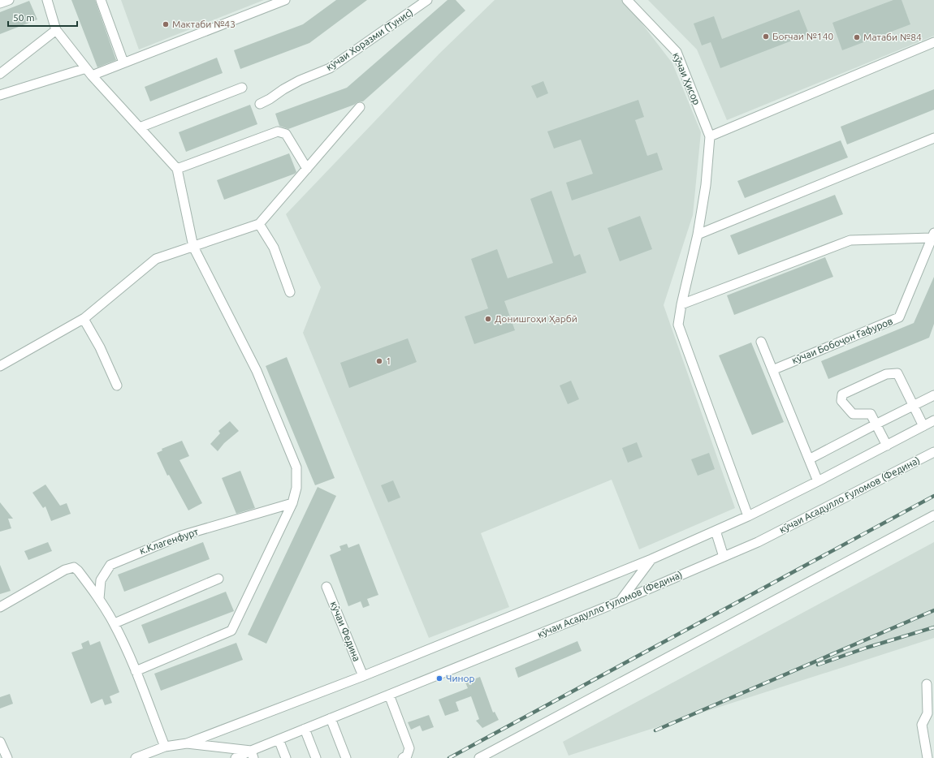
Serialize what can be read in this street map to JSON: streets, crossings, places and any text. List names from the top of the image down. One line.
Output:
{"streets":{"street":["кӯчаи Хоразми (Тунис)","кӯчаи Ҳисор","кӯчаи Бобоҷон Ғафуров","кӯчаи Асадулло Ғуломов (Федина)","к.Клагенфурт","кӯчаи Федина"]},"places":["Мактаби №43","Боғчаи №140","Матаби №84","Донишгоҳи Ҳарбӣ","1","Чинор"],"scale_bar":"50 m"}
